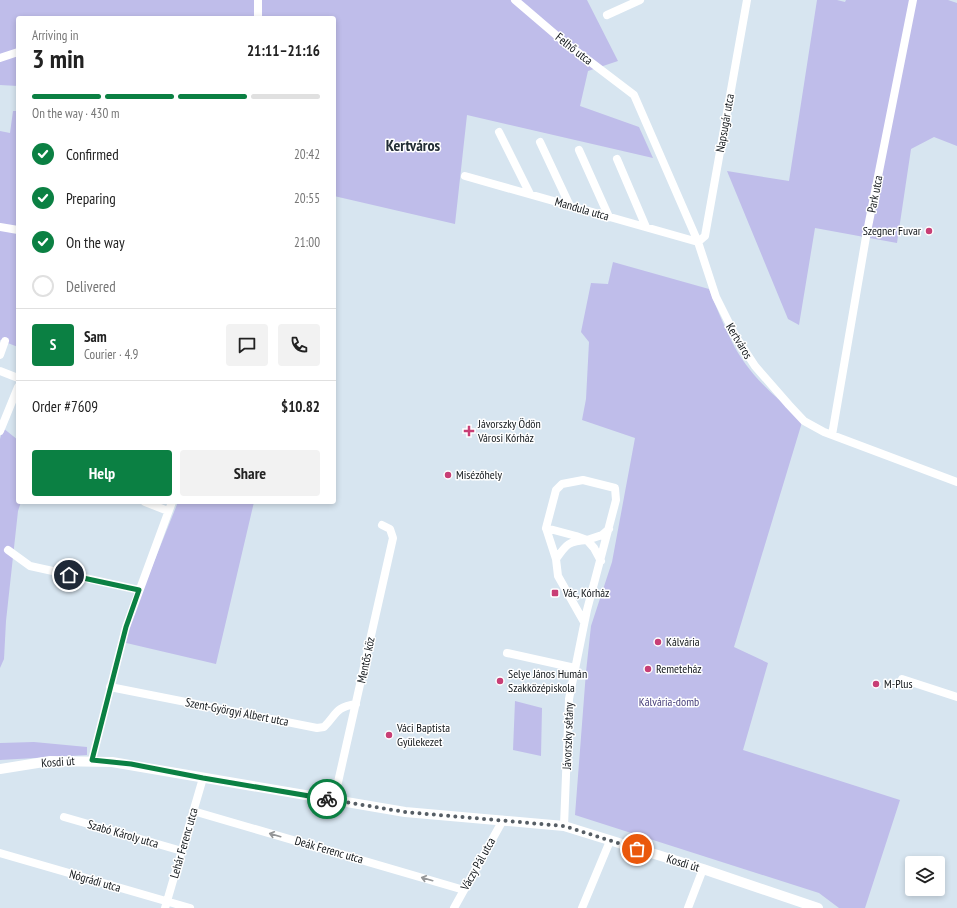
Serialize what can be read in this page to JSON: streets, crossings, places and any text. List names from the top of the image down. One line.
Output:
{"streets":{"street":["Felhő utca","Napsugár utca","Park utca","Mandula utca","Kertváros","Mentős köz","Szent-Györgyi Albert utca","Jávorszky sétány","Kosdi út","Szabó Károly utca","Lehár Ferenc utca","Deák Ferenc utca","Váczy Pál utca","Nógrádi utca"]},"crossings":[["Felhő utca","Kertváros"],["Napsugár utca","Mandula utca"],["Napsugár utca","Kertváros"],["Park utca","Kertváros"],["Mandula utca","Kertváros"],["Mentős köz","Szent-Györgyi Albert utca"],["Mentős köz","Kosdi út"],["Jávorszky sétány","Kosdi út"],["Kosdi út","Lehár Ferenc utca"],["Kosdi út","Váczy Pál utca"],["Szabó Károly utca","Lehár Ferenc utca"],["Lehár Ferenc utca","Deák Ferenc utca"],["Lehár Ferenc utca","Nógrádi utca"],["Deák Ferenc utca","Váczy Pál utca"]],"one_way":["Deák Ferenc utca"],"districts":["Kertváros"],"parks":["Kálvária-domb"],"places":{"other":["Szegner Fuvar","Misézőhely","Kálvária","Remeteház","Selye János Humán Szakközépiskola","M-Plus","Váci Baptista Gyülekezet"],"health":["Jávorszky Ödön Városi Kórház"],"transit":["Vác, Kórház"]},"page":{"heading":["3 min","Arriving in","21:11–21:16"],"panel":["Sam","Courier · 4.9","Order #7609","$10.82"],"bar":"On the way · 430 m","list":[["Confirmed","20:42"],["Preparing","20:55"],["On the way","21:00"],"Delivered"],"round":"S","buttons":["Help","Share"]}}
